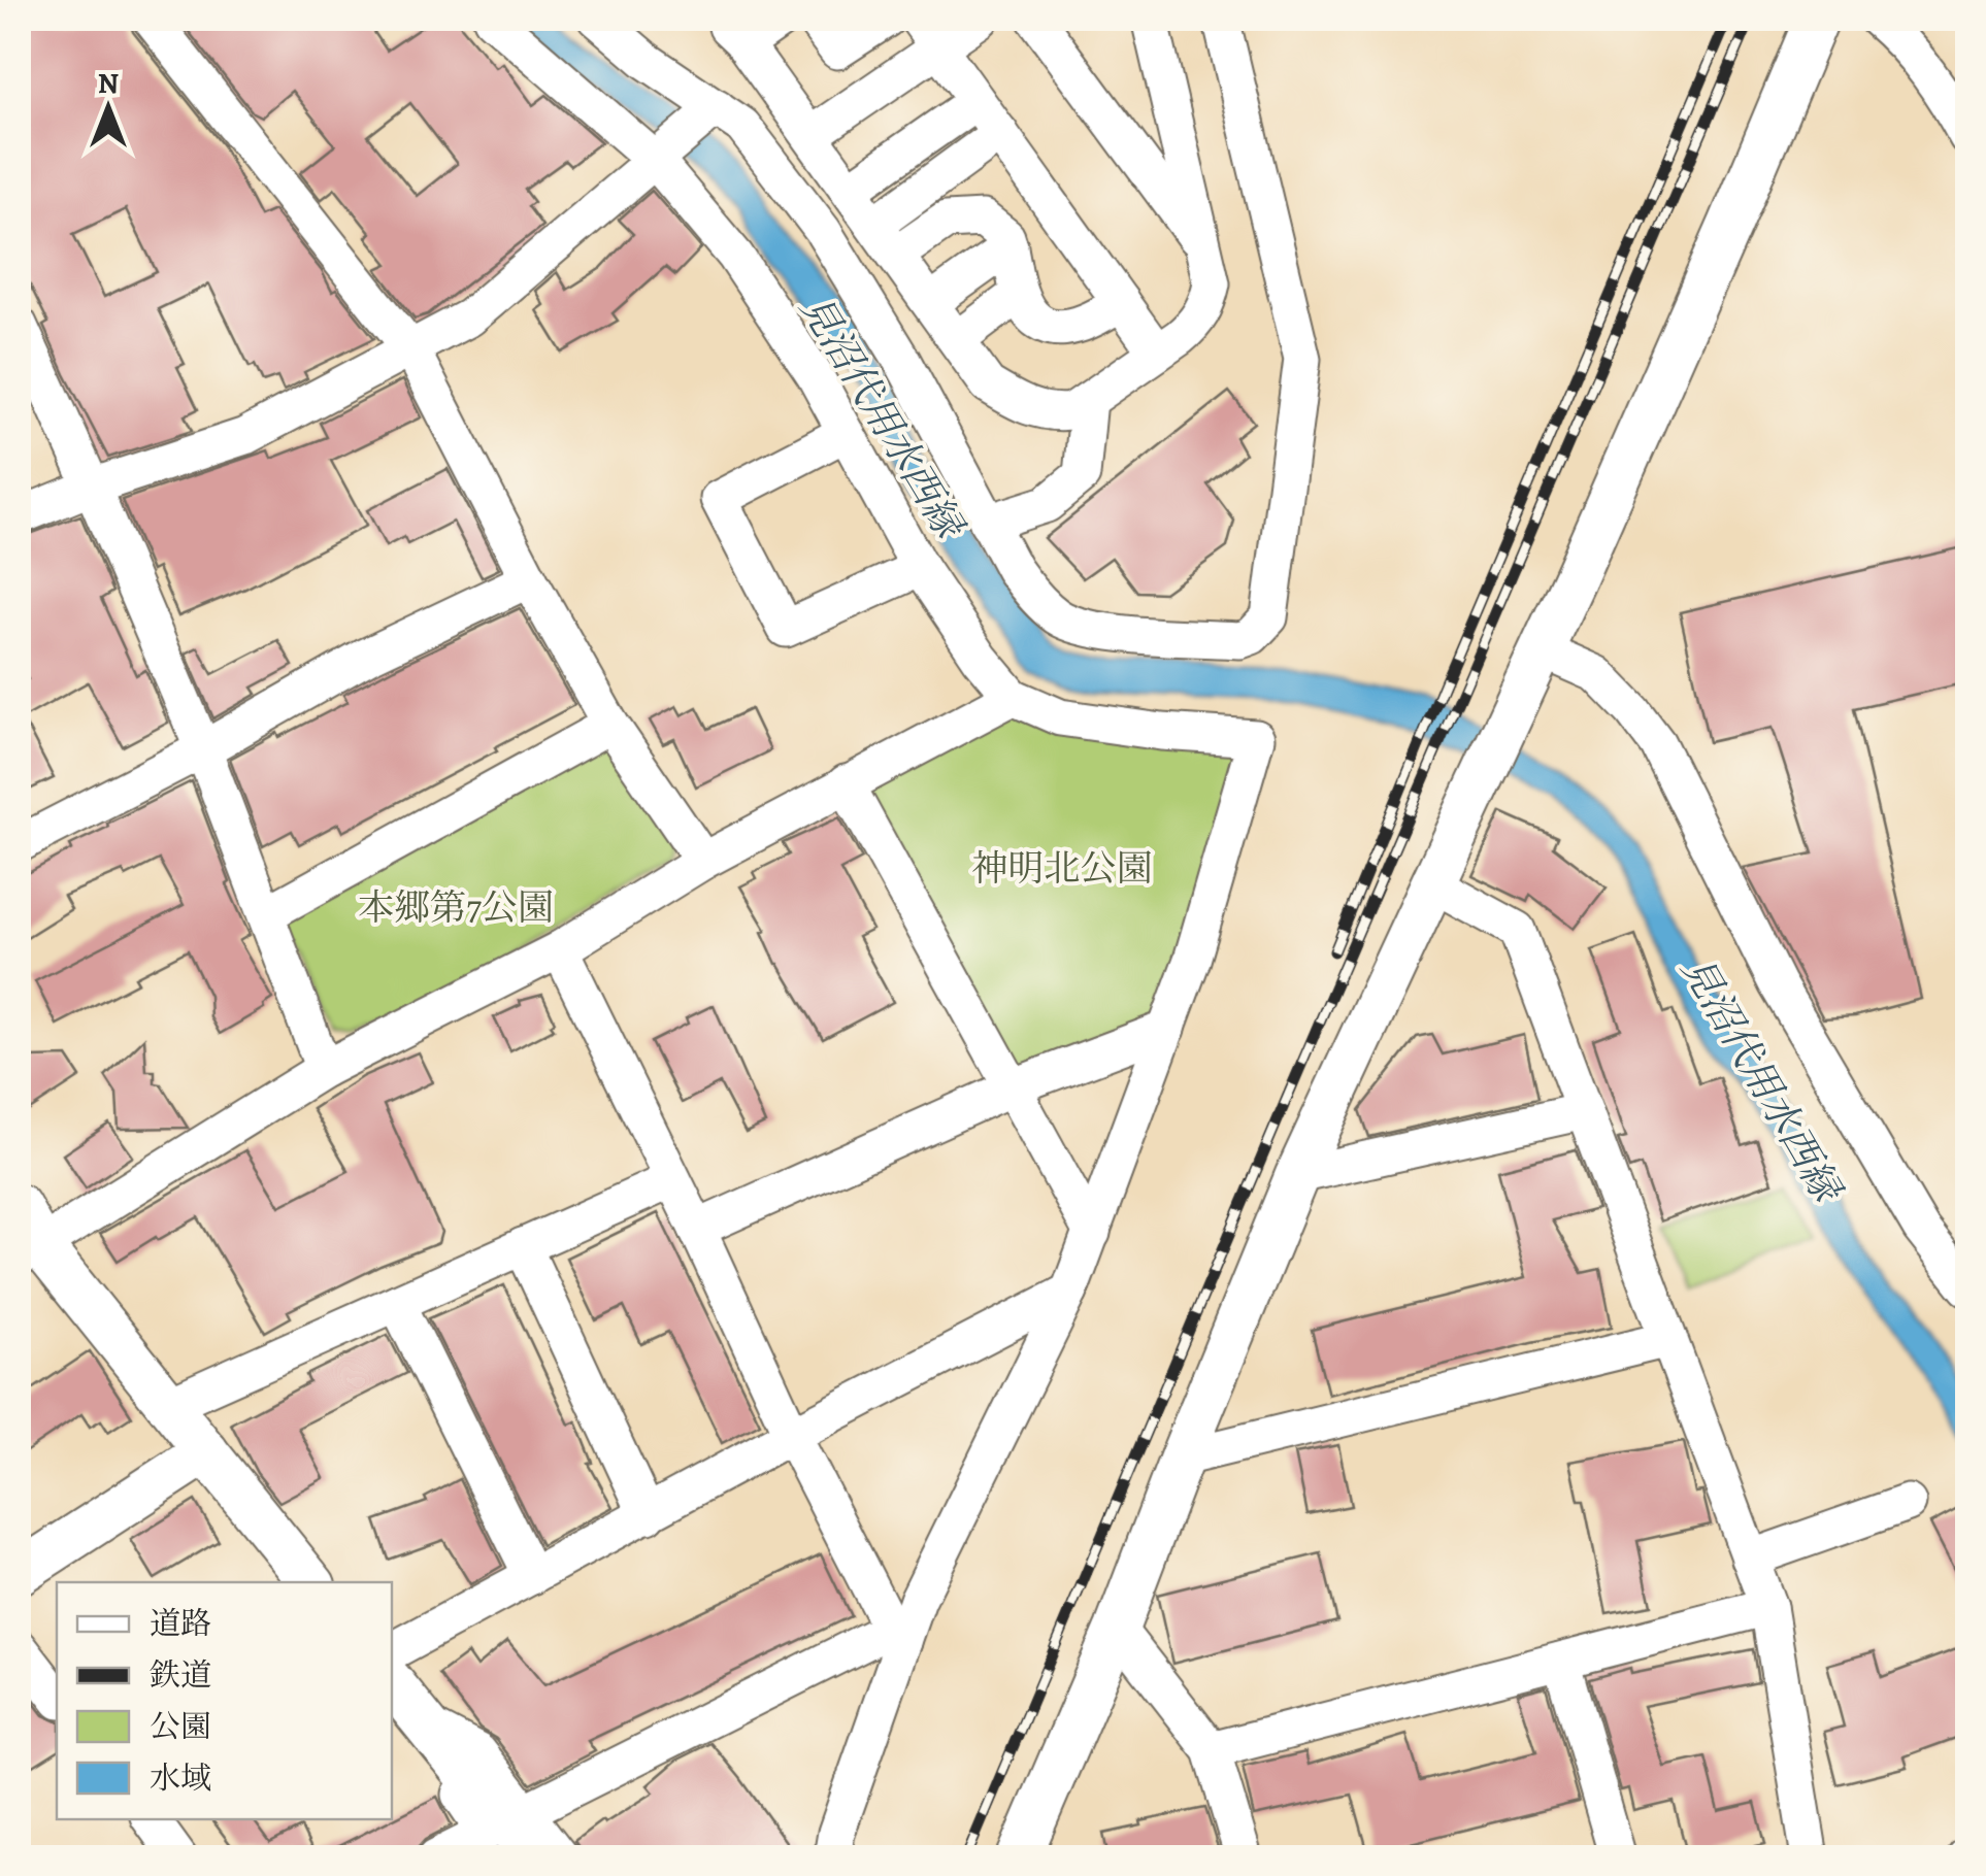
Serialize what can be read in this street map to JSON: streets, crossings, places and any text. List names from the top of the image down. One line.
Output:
{"water":["見沼代用水西縁"],"parks":["神明北公園","本郷第7公園"],"legend":["道路","鉄道","公園","水域"],"north":"top"}
